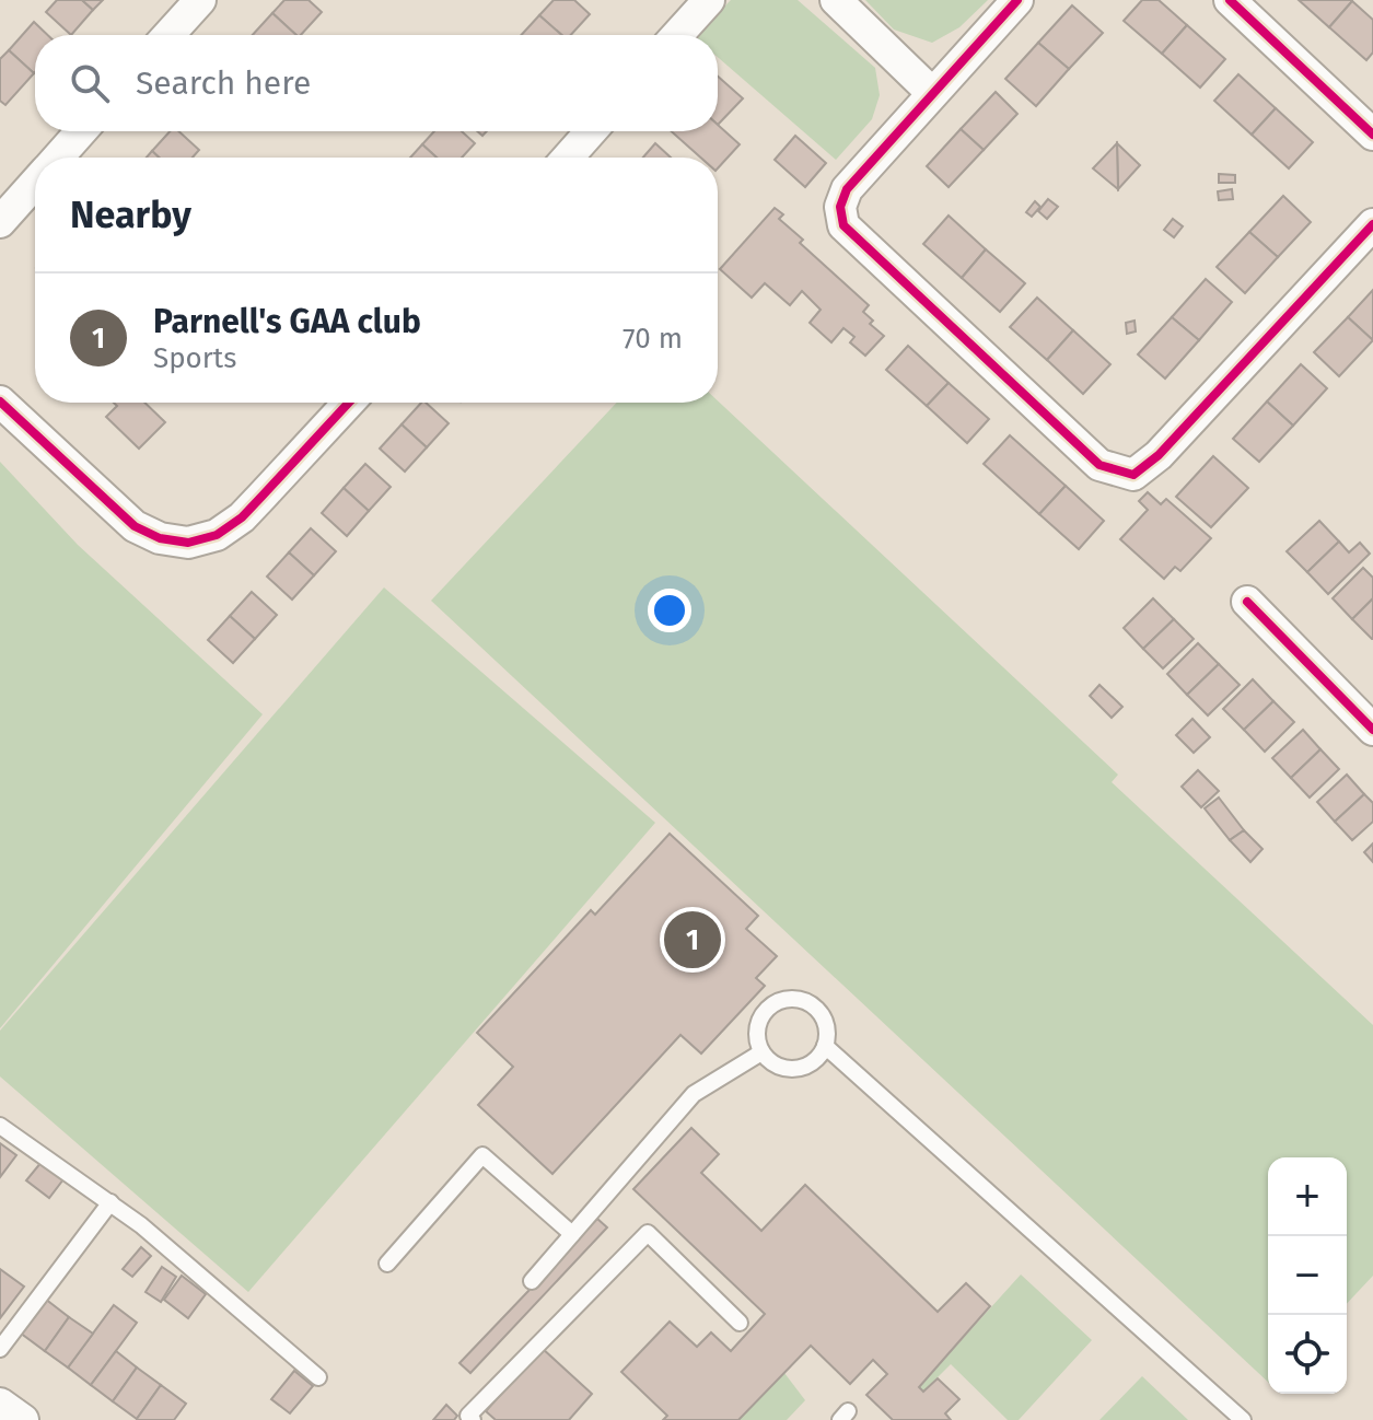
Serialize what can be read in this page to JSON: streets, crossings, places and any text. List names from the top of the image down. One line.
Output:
{"page":{"search":"Search here","heading":"Nearby","list":[{"mark":"1","name":"Parnell's GAA club","note":"Sports","value":"70 m"}],"pins":"1","map_buttons":["+","−"]}}
